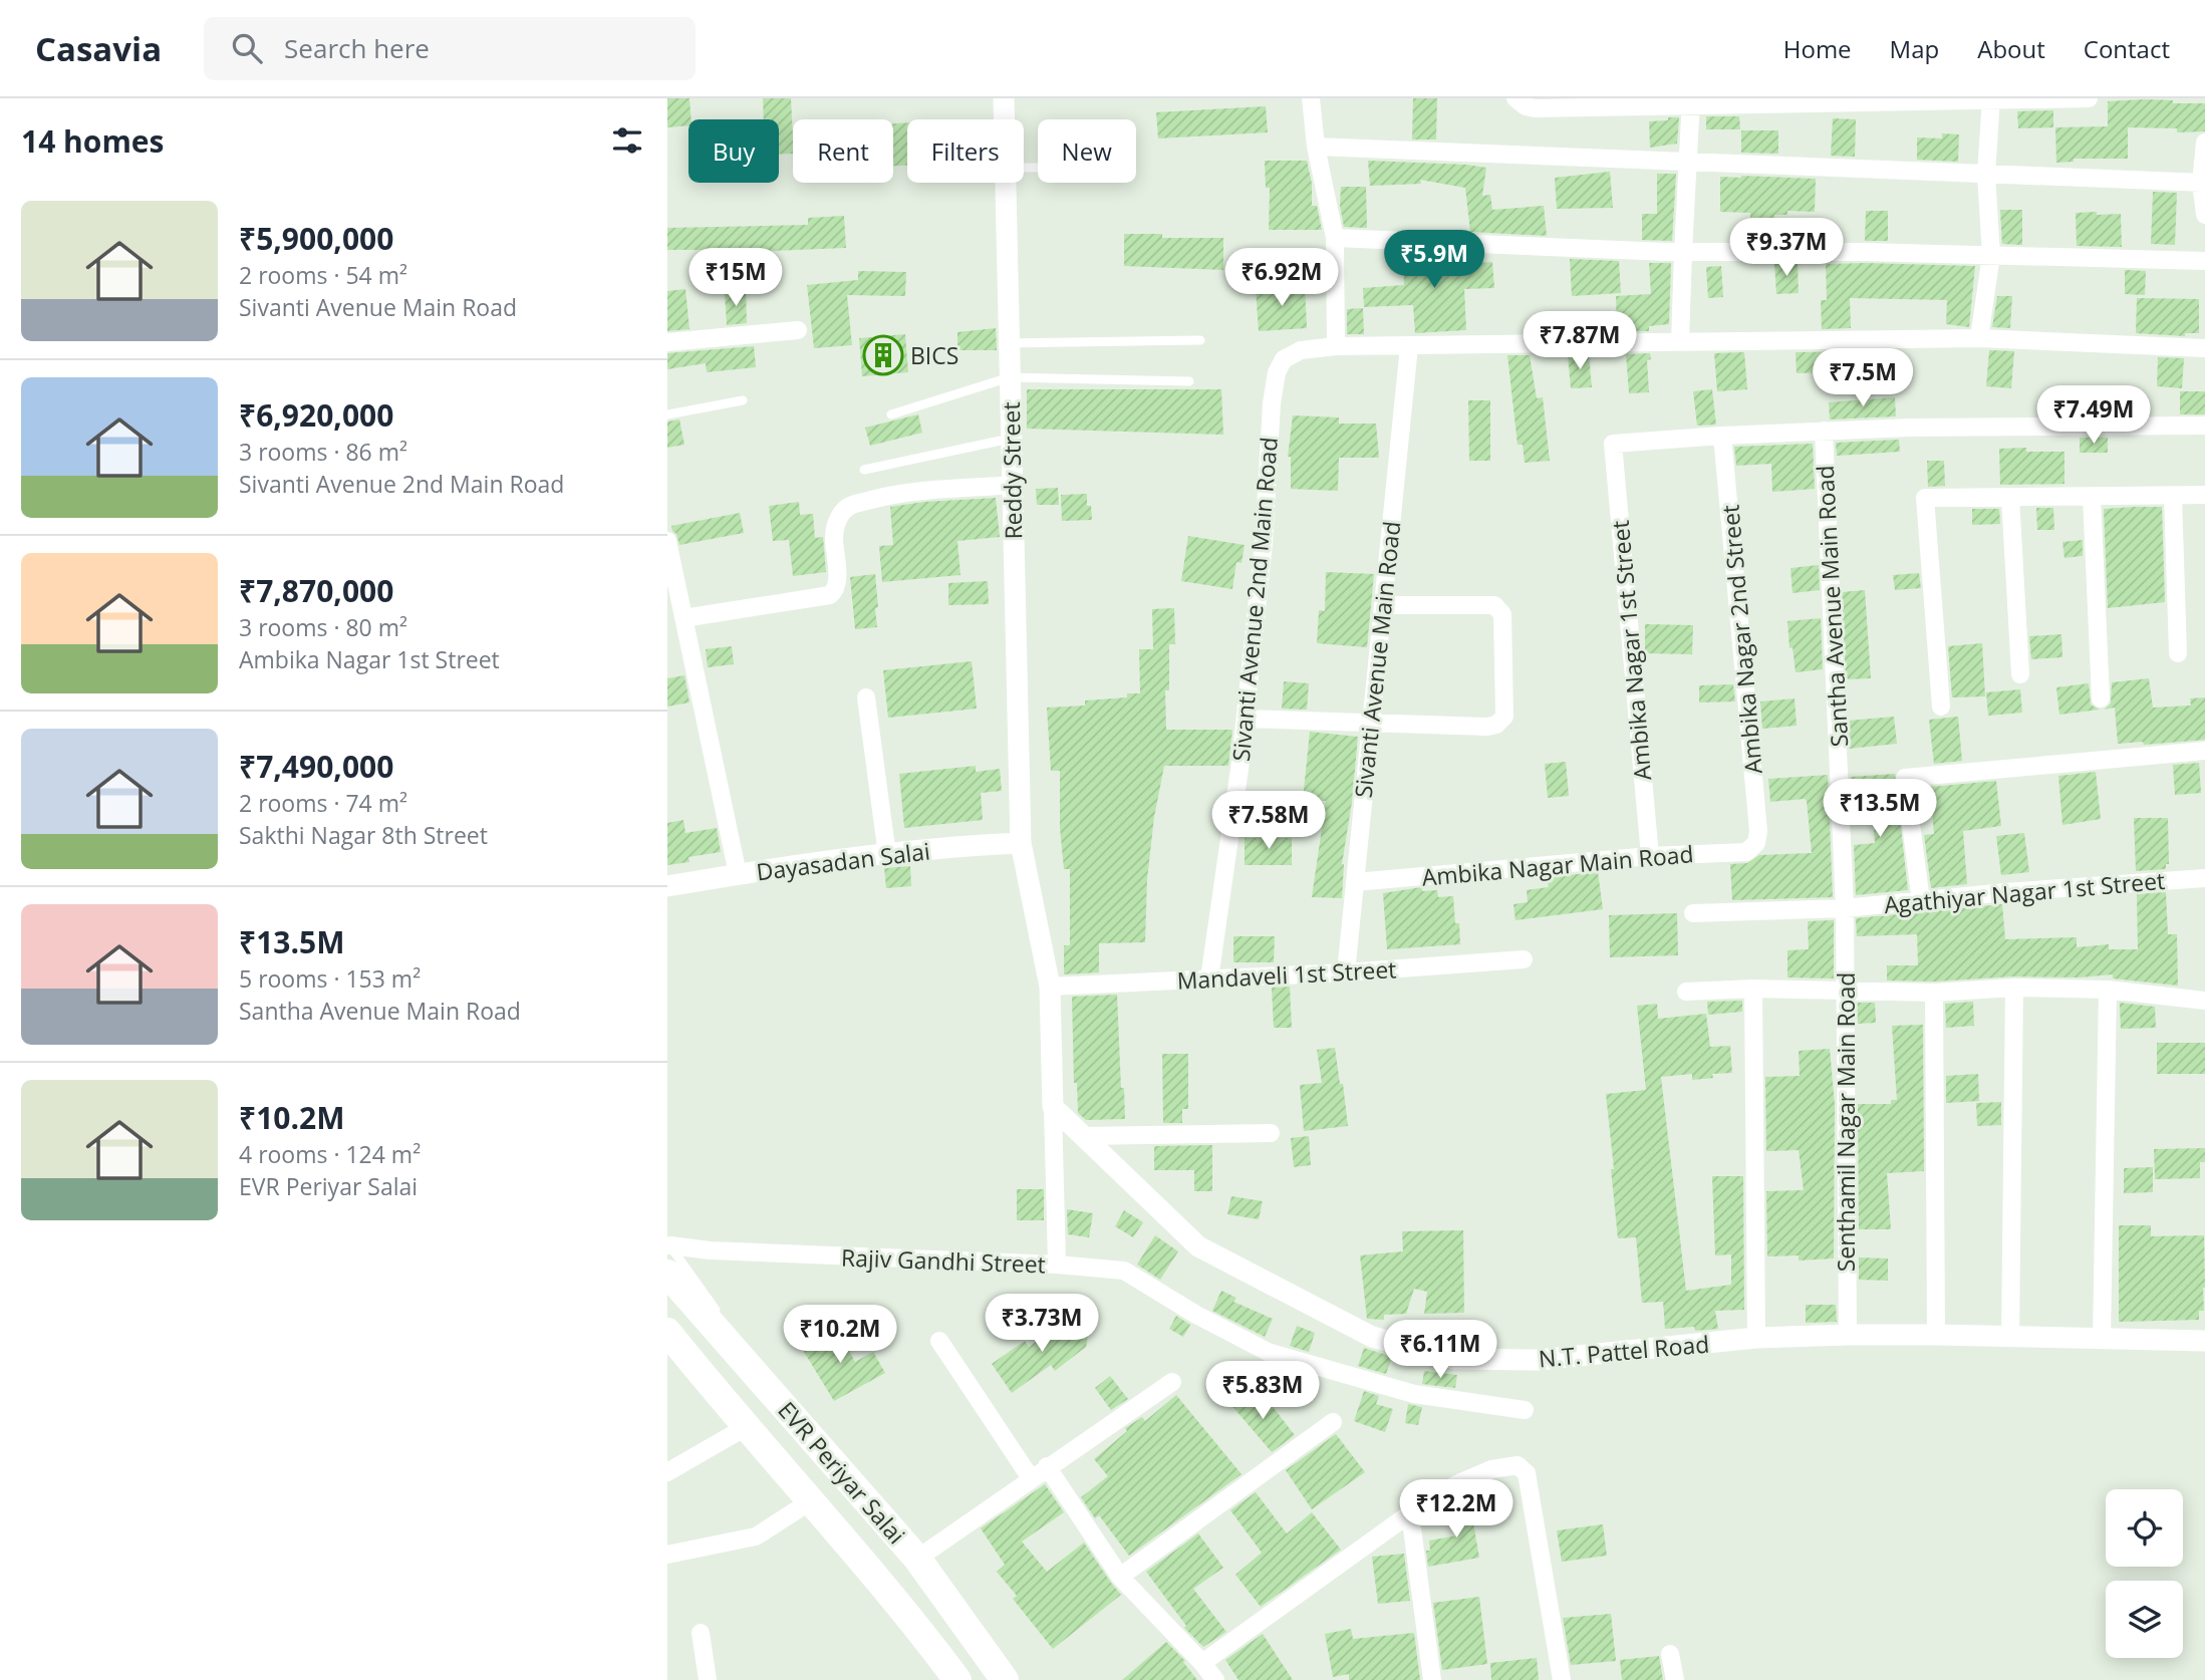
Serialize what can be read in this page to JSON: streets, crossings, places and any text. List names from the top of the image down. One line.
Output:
{"streets":{"main road":["EVR Periyar Salai"],"street":["Reddy Street","Sivanti Avenue 2nd Main Road","Santha Avenue Main Road","Ambika Nagar 2nd Street","Ambika Nagar 1st Street","Sivanti Avenue Main Road","Dayasadan Salai","Ambika Nagar Main Road","Agathiyar Nagar 1st Street","Mandaveli 1st Street","Senthamil Nagar Main Road","Rajiv Gandhi Street","N.T. Pattel Road"]},"crossings":[["Reddy Street","Dayasadan Salai"],["Sivanti Avenue 2nd Main Road","Sivanti Avenue Main Road"],["Sivanti Avenue 2nd Main Road","Mandaveli 1st Street"],["Santha Avenue Main Road","Agathiyar Nagar 1st Street"],["Santha Avenue Main Road","Senthamil Nagar Main Road"],["Ambika Nagar 2nd Street","Ambika Nagar 1st Street"],["Ambika Nagar 2nd Street","Ambika Nagar Main Road"],["Ambika Nagar 1st Street","Ambika Nagar Main Road"],["Sivanti Avenue Main Road","Ambika Nagar Main Road"],["Sivanti Avenue Main Road","Mandaveli 1st Street"],["Agathiyar Nagar 1st Street","Senthamil Nagar Main Road"],["Senthamil Nagar Main Road","N.T. Pattel Road"]],"places":{"building":["BICS"]},"page":{"header":"Casavia","search":"Search here","nav":["Home","Map","About","Contact"],"heading":"14 homes","chip":["Buy","Rent","Filters","New"],"list":[{"name":"₹5,900,000","note":"2 rooms · 54 m² · Sivanti Avenue Main Road"},{"name":"₹6,920,000","note":"3 rooms · 86 m² · Sivanti Avenue 2nd Main Road"},{"name":"₹7,870,000","note":"3 rooms · 80 m² · Ambika Nagar 1st Street"},{"name":"₹7,490,000","note":"2 rooms · 74 m² · Sakthi Nagar 8th Street"},{"name":"₹13.5M","note":"5 rooms · 153 m² · Santha Avenue Main Road"},{"name":"₹10.2M","note":"4 rooms · 124 m² · EVR Periyar Salai"}],"price":["₹9.37M","₹5.9M","₹15M","₹6.92M","₹7.87M","₹7.5M","₹7.49M","₹13.5M","₹7.58M","₹3.73M","₹10.2M","₹6.11M","₹5.83M","₹12.2M"]}}
